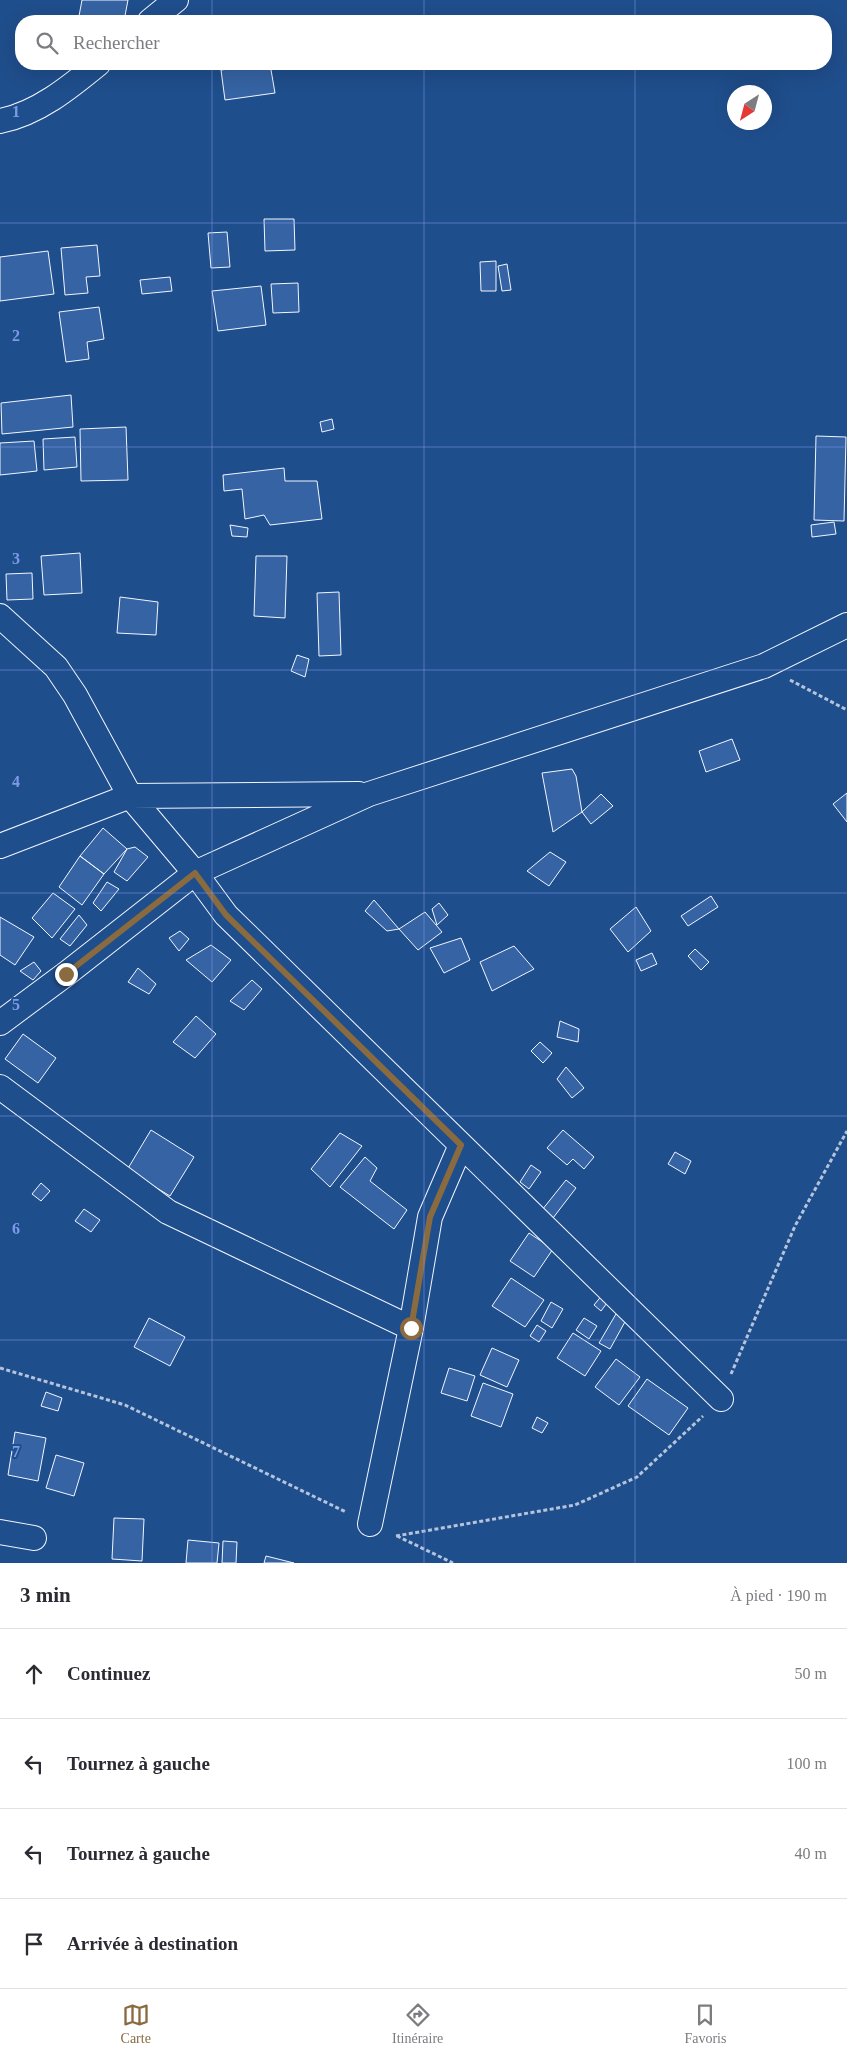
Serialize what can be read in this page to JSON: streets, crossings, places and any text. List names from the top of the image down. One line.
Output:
{"north":"bottom left","page":{"search":"Rechercher","heading":["3 min","À pied · 190 m"],"list":[["Continuez","50 m"],["Tournez à gauche","100 m"],["Tournez à gauche","40 m"],"Arrivée à destination"],"nav":["Carte","Itinéraire","Favoris"]},"grid":{"rows":["1","2","3","4","5","6","7"]}}
